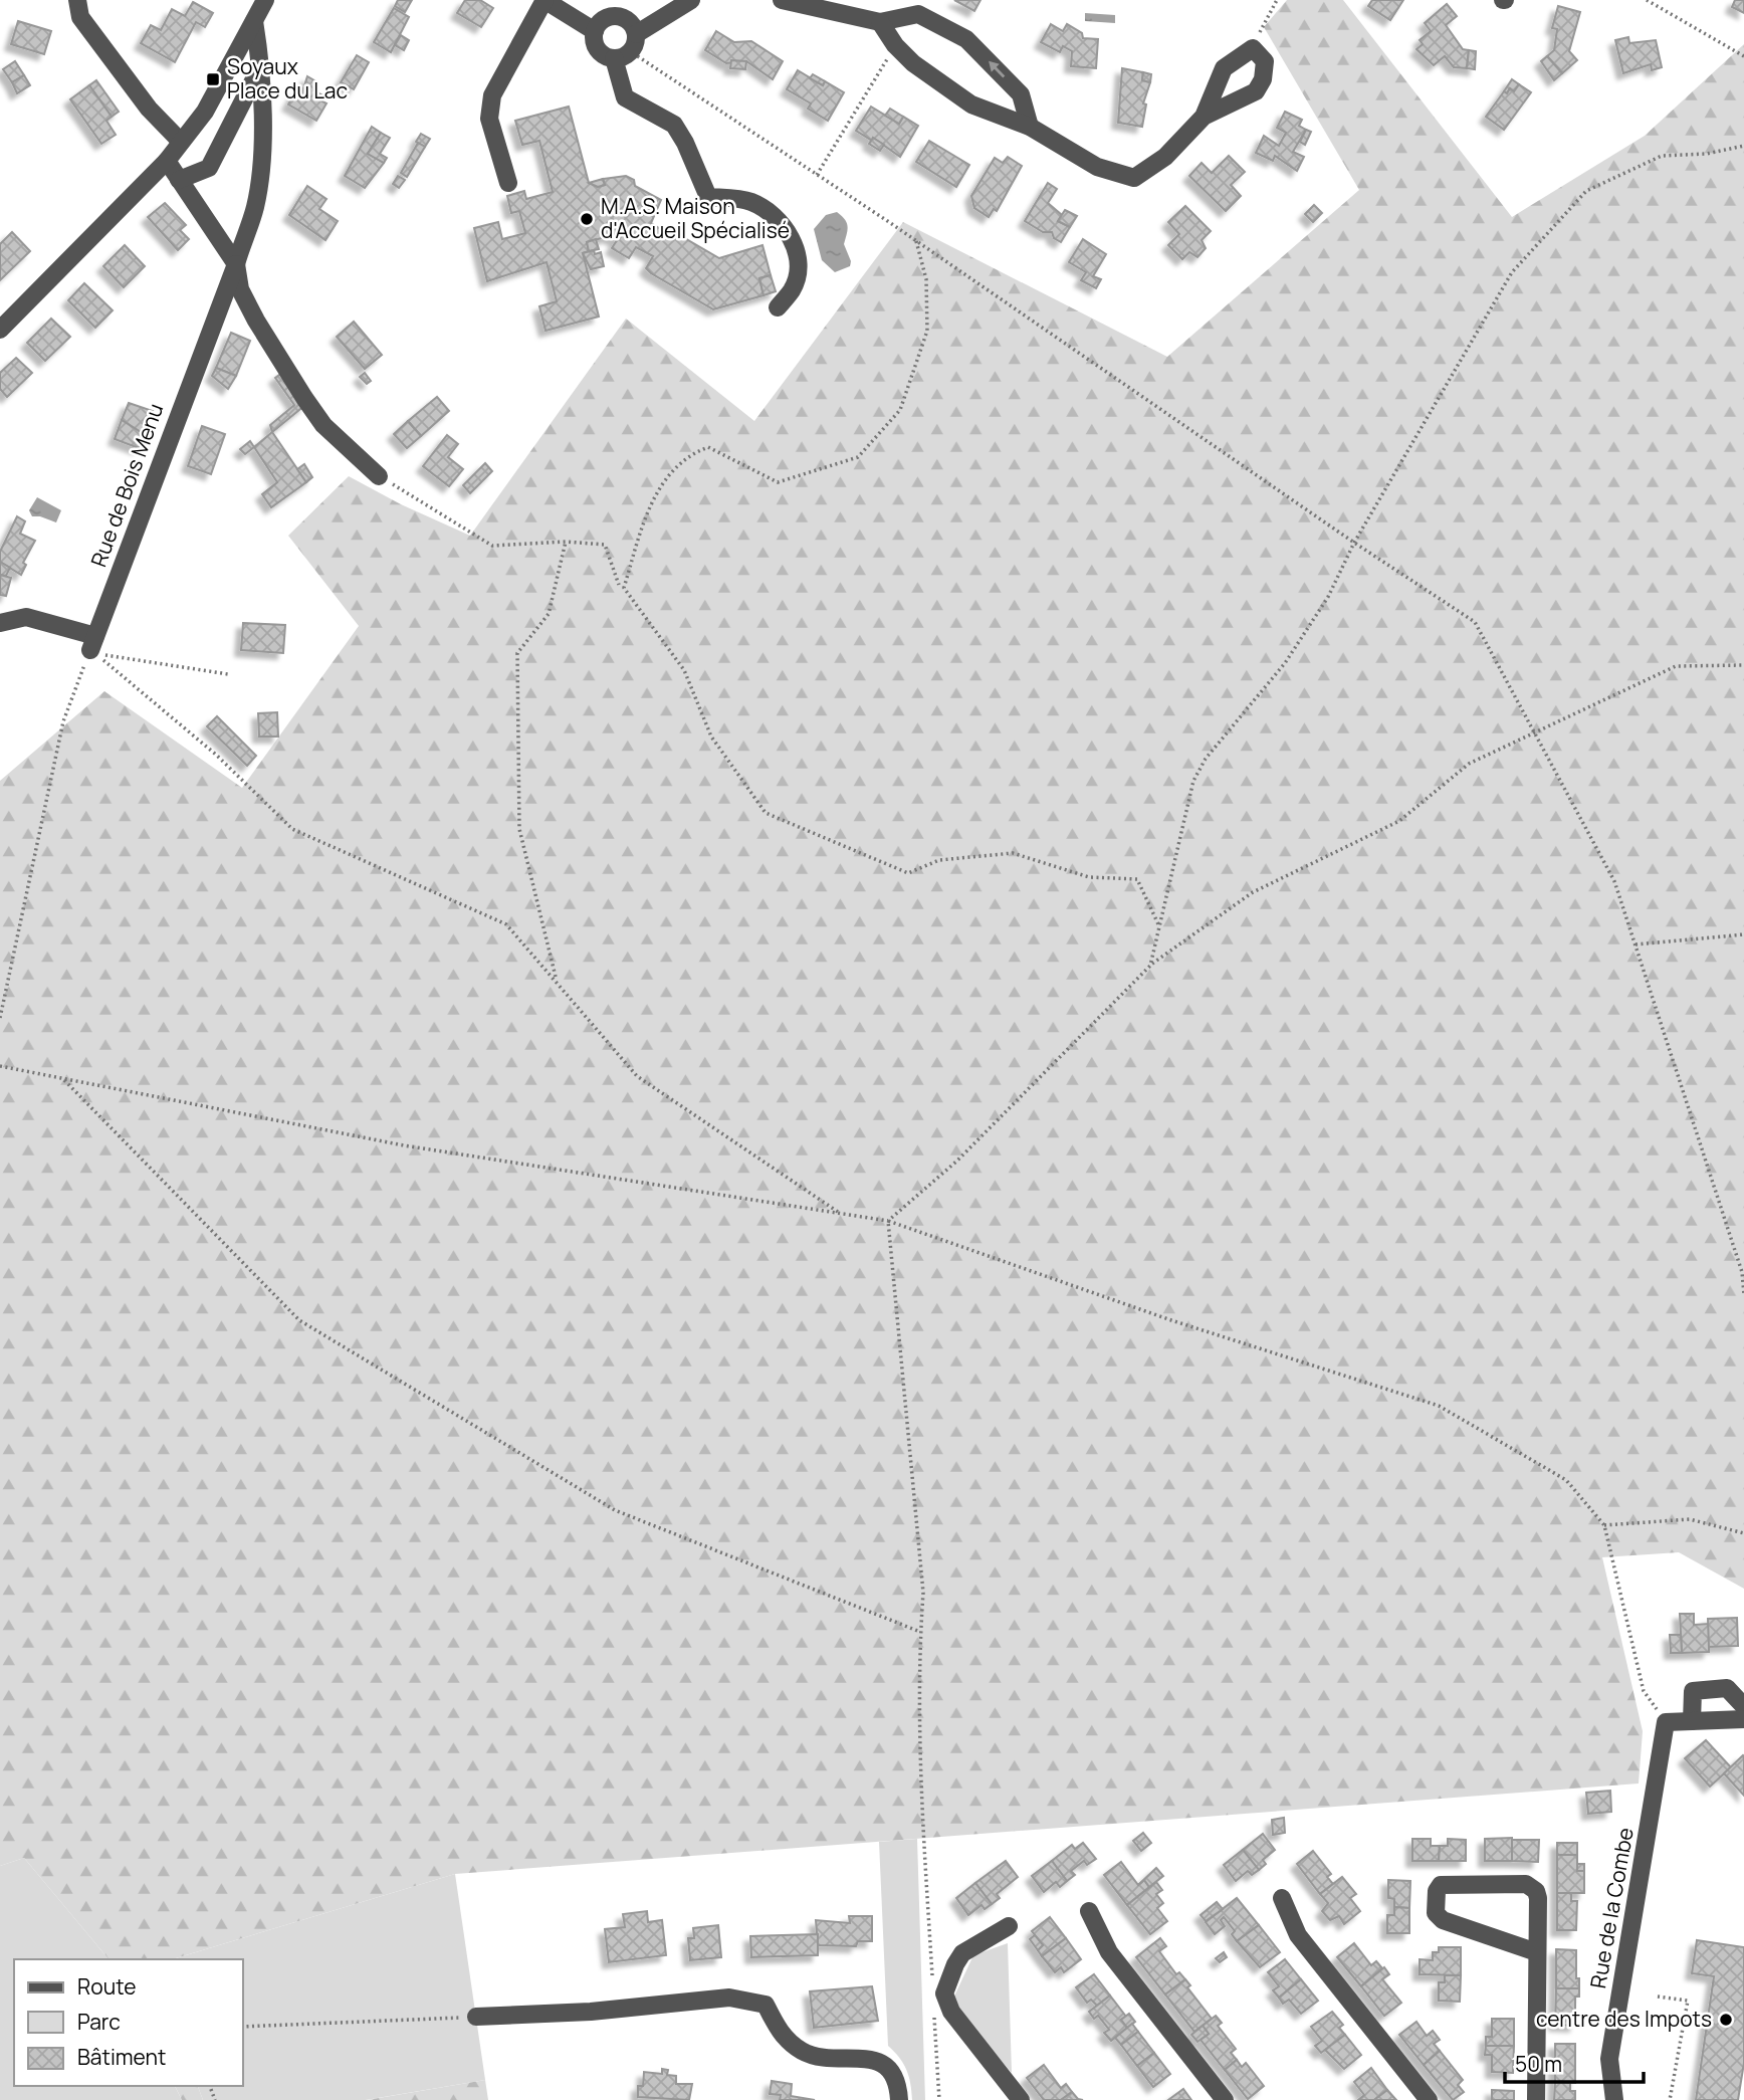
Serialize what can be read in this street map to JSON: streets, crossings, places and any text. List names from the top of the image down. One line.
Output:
{"streets":{"street":["Rue de Bois Menu","Rue de la Combe"]},"places":{"transit":["Soyaux Place du Lac"],"other":["M.A.S. Maison d'Accueil Spécialisé","centre des Impots"]},"legend":["Route","Parc","Bâtiment"],"scale_bar":"50 m"}
